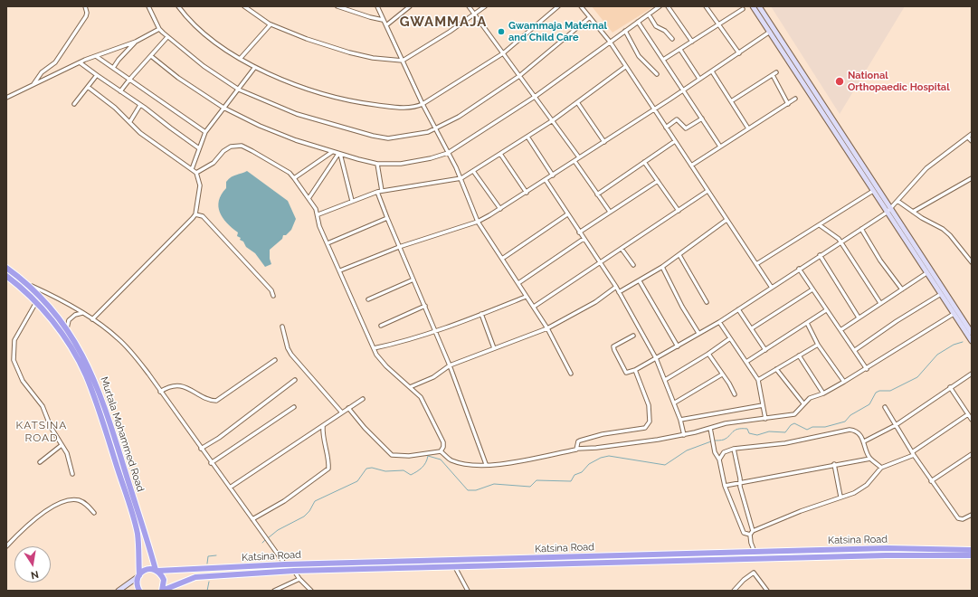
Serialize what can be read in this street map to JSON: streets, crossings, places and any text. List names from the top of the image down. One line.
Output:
{"streets":{"highway":["Murtala Mohammed Road","Katsina Road"]},"crossings":[["Murtala Mohammed Road","Katsina Road"]],"districts":["GWAMMAJA","KATSINA ROAD"],"places":["Gwammaja Maternal and Child Care","National Orthopaedic Hospital"],"north":"bottom"}
